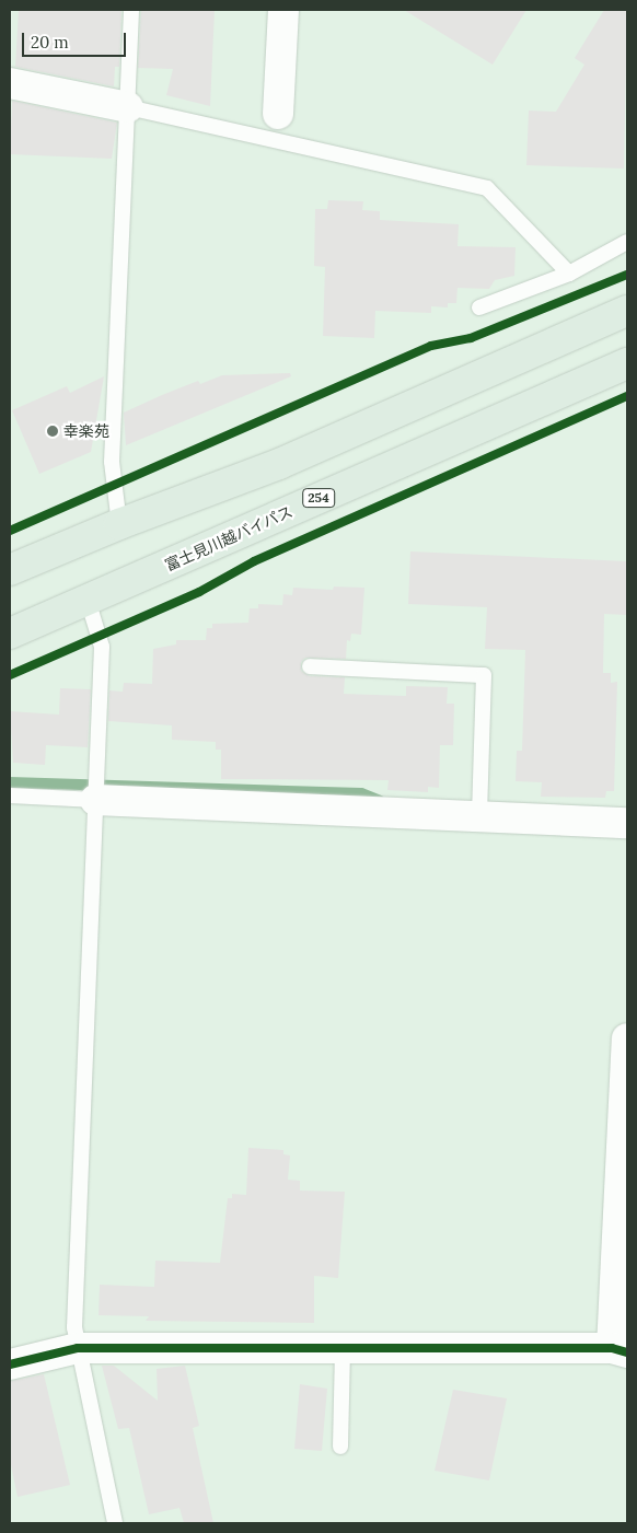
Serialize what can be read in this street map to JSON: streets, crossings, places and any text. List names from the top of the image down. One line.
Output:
{"streets":{"highway":["254","富士見川越バイパス"]},"places":["幸楽苑"],"scale_bar":"20 m"}
